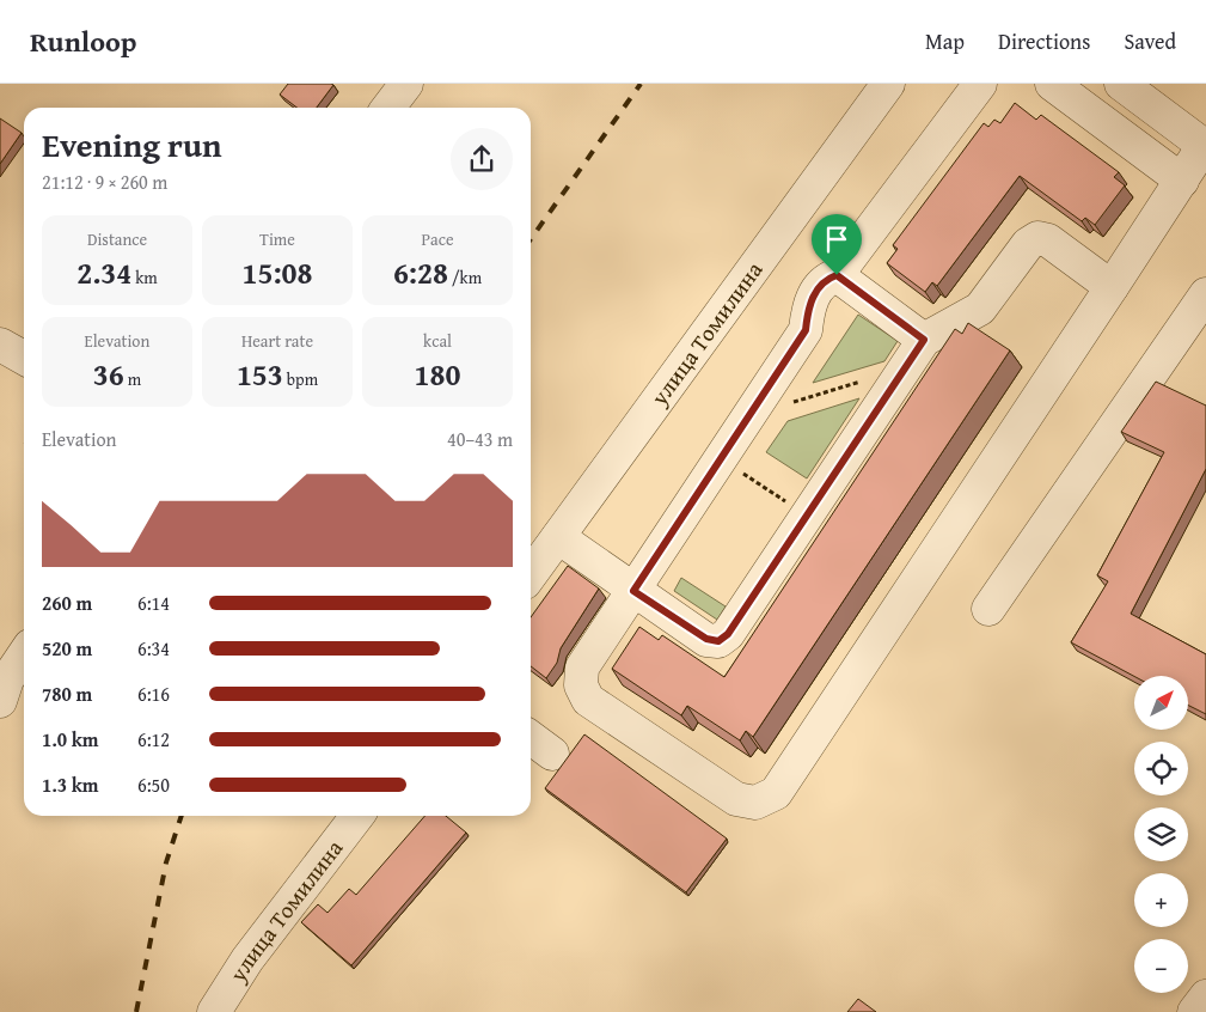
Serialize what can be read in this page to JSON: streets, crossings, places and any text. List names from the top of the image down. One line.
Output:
{"streets":{"street":["улица Томилина"]},"north":"top right","page":{"header":"Runloop","nav":["Map","Directions","Saved"],"heading":["Evening run","21:12 · 9 × 260 m"],"stats":[["Distance","2.34 km"],["Time","15:08"],["Pace","6:28 /km"],["Elevation","36 m"],["Heart rate","153 bpm"],["kcal","180"]],"chart":["Elevation","40–43 m"],"list":[{"name":"260 m","note":"6:14"},{"name":"520 m","note":"6:34"},{"name":"780 m","note":"6:16"},{"name":"1.0 km","note":"6:12"},{"name":"1.3 km","note":"6:50"}],"map_buttons":["+","−"]}}
